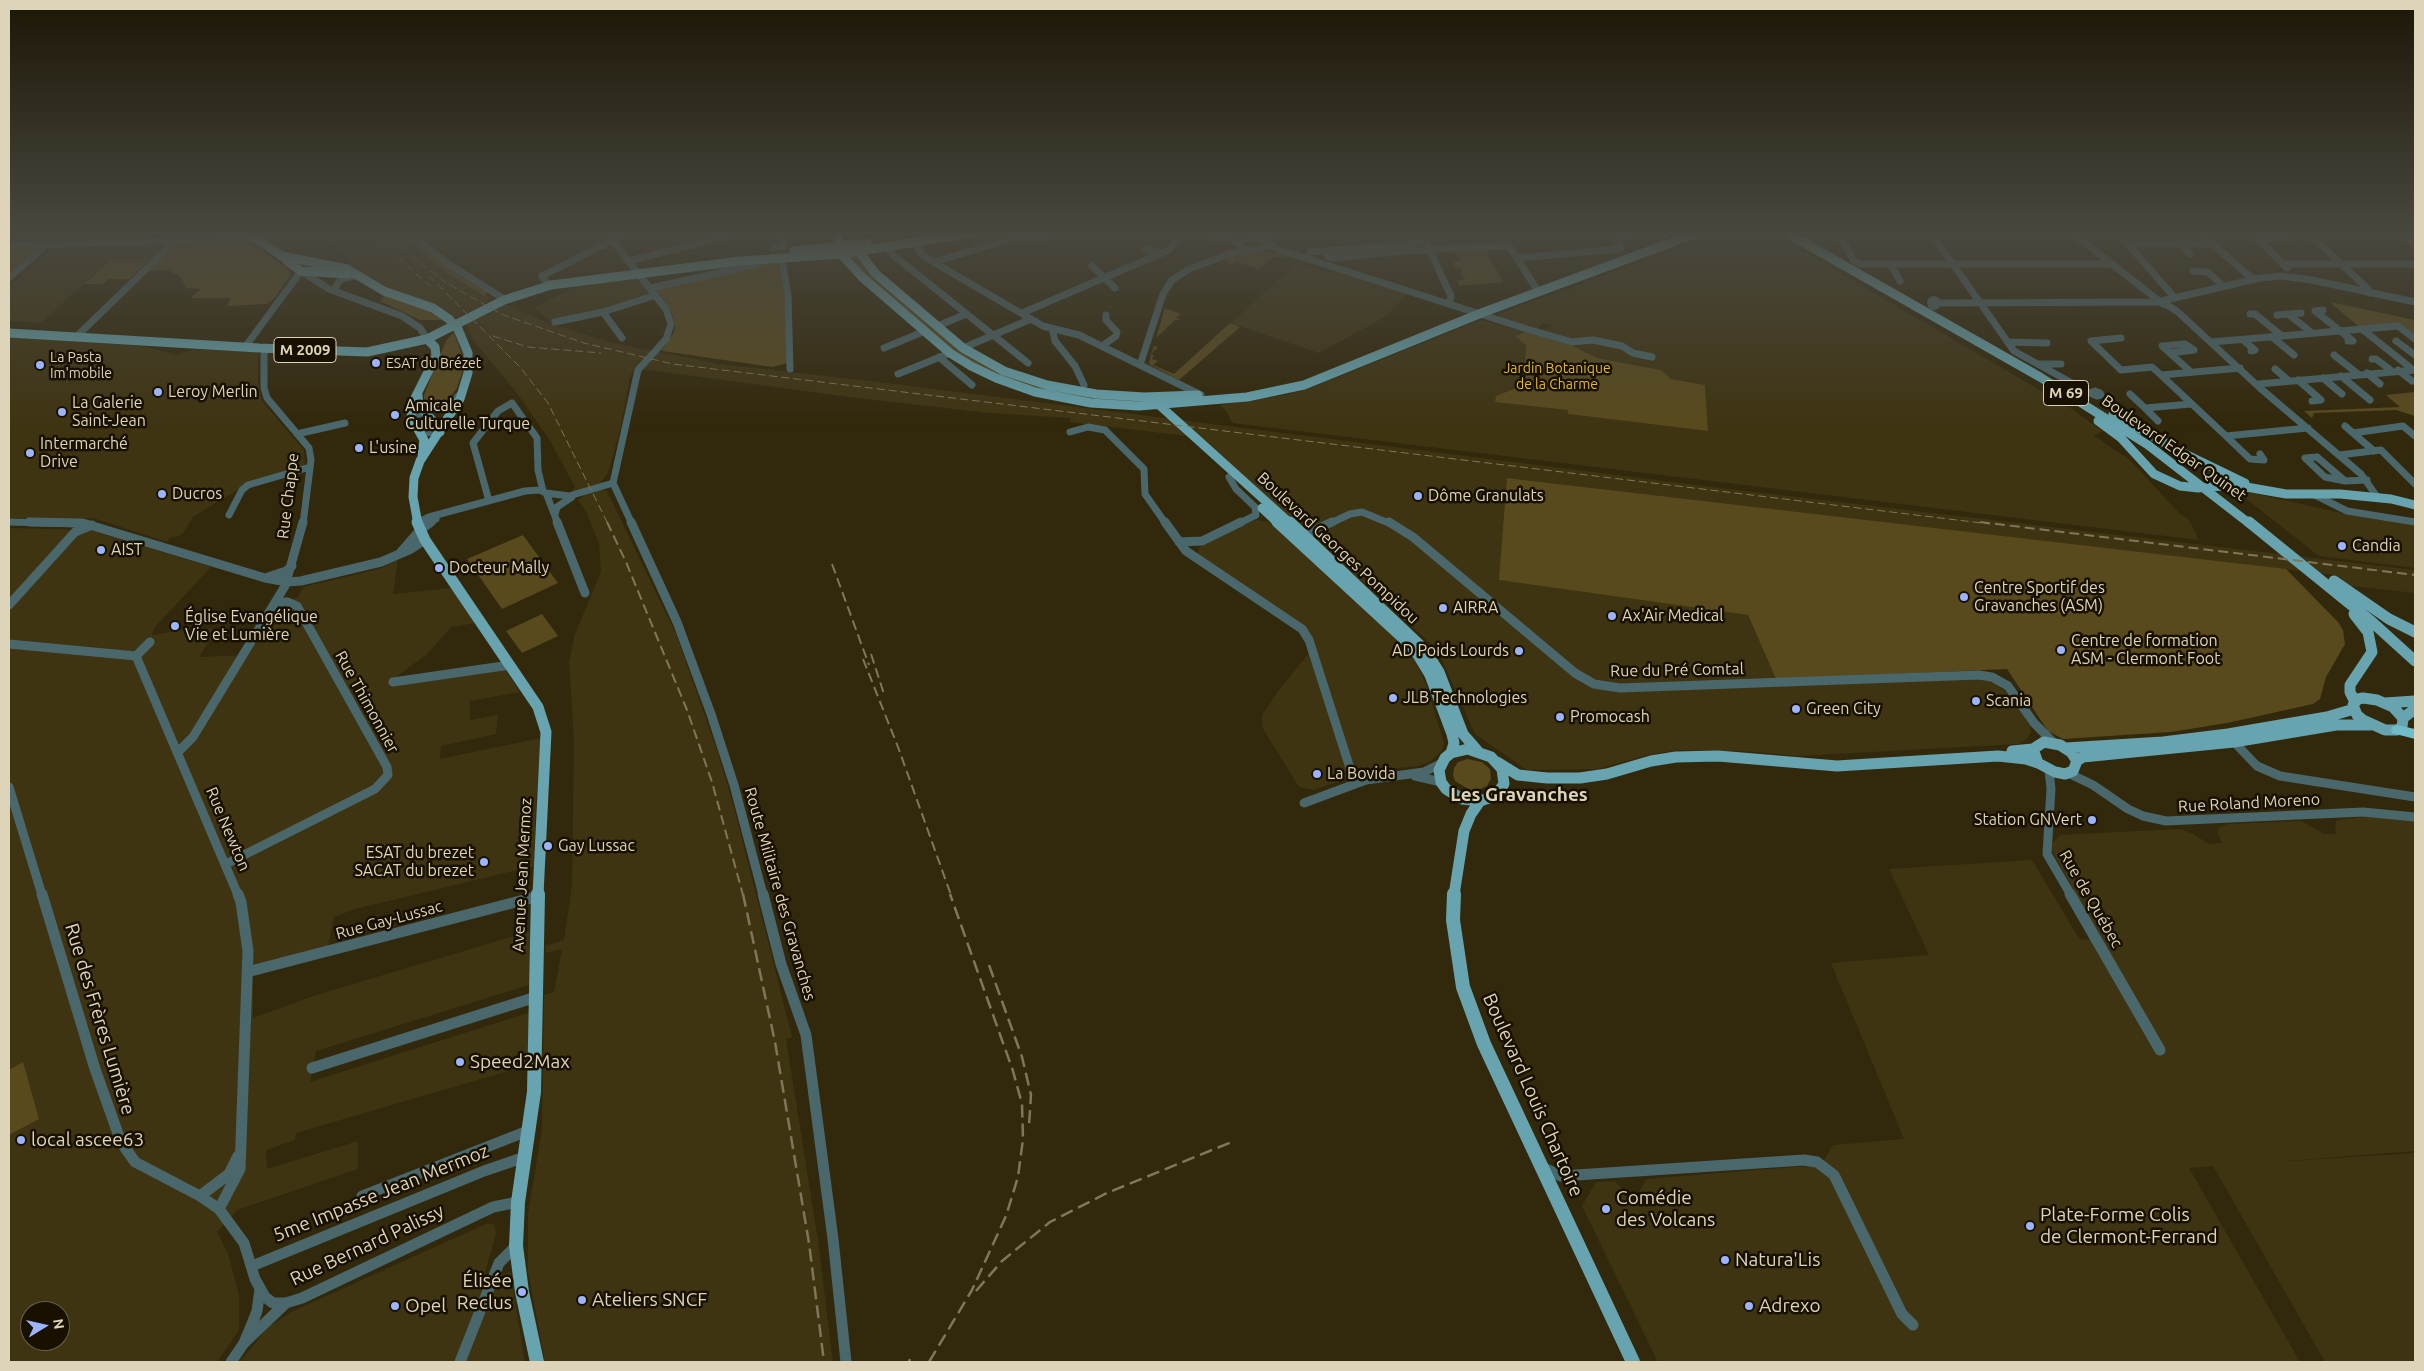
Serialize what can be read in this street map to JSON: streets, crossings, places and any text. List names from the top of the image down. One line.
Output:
{"streets":{"main road":["M 2009","M 69","Boulevard Edgar Quinet","Boulevard Georges Pompidou","Avenue Jean Mermoz","Boulevard Louis Chartoire"],"street":["Rue Chappe","Rue du Pré Comtal","Rue Thimonnier","Rue Roland Moreno","Rue Newton","Route Militaire des Gravanches","Rue de Québec","Rue Gay-Lussac","Rue des Frères Lumière","5me Impasse Jean Mermoz","Rue Bernard Palissy"]},"crossings":[["M 2009","Rue Chappe"],["M 69","Boulevard Edgar Quinet"],["Rue Chappe","Rue Thimonnier"],["Rue Chappe","Rue Newton"],["Boulevard Georges Pompidou","Rue du Pré Comtal"],["Boulevard Georges Pompidou","Boulevard Louis Chartoire"],["Rue Thimonnier","Rue Newton"],["Rue Roland Moreno","Rue de Québec"],["Rue Newton","Rue Gay-Lussac"],["Rue Newton","Rue des Frères Lumière"],["Avenue Jean Mermoz","Rue Gay-Lussac"],["Avenue Jean Mermoz","5me Impasse Jean Mermoz"],["Avenue Jean Mermoz","Rue Bernard Palissy"],["Rue des Frères Lumière","5me Impasse Jean Mermoz"],["Rue des Frères Lumière","Rue Bernard Palissy"]],"districts":["Les Gravanches"],"parks":["Jardin Botanique de la Charme"],"places":["ESAT du Brézet","La Pasta Im'mobile","Leroy Merlin","La Galerie Saint-Jean","Amicale Culturelle Turque","L'usine","Intermarché Drive","Ducros","Dôme Granulats","Candia","AIST","Docteur Mally","Centre Sportif des Gravanches (ASM)","AIRRA","Ax'Air Medical","Église Evangélique Vie et Lumière","Centre de formation ASM - Clermont Foot","AD Poids Lourds","JLB Technologies","Scania","Green City","Promocash","La Bovida","Station GNVert","Gay Lussac","ESAT du brezet SACAT du brezet","Speed2Max","local ascee63","Comédie des Volcans","Plate-Forme Colis de Clermont-Ferrand","Natura'Lis","Élisée Reclus","Ateliers SNCF","Opel","Adrexo"],"north":"right"}
